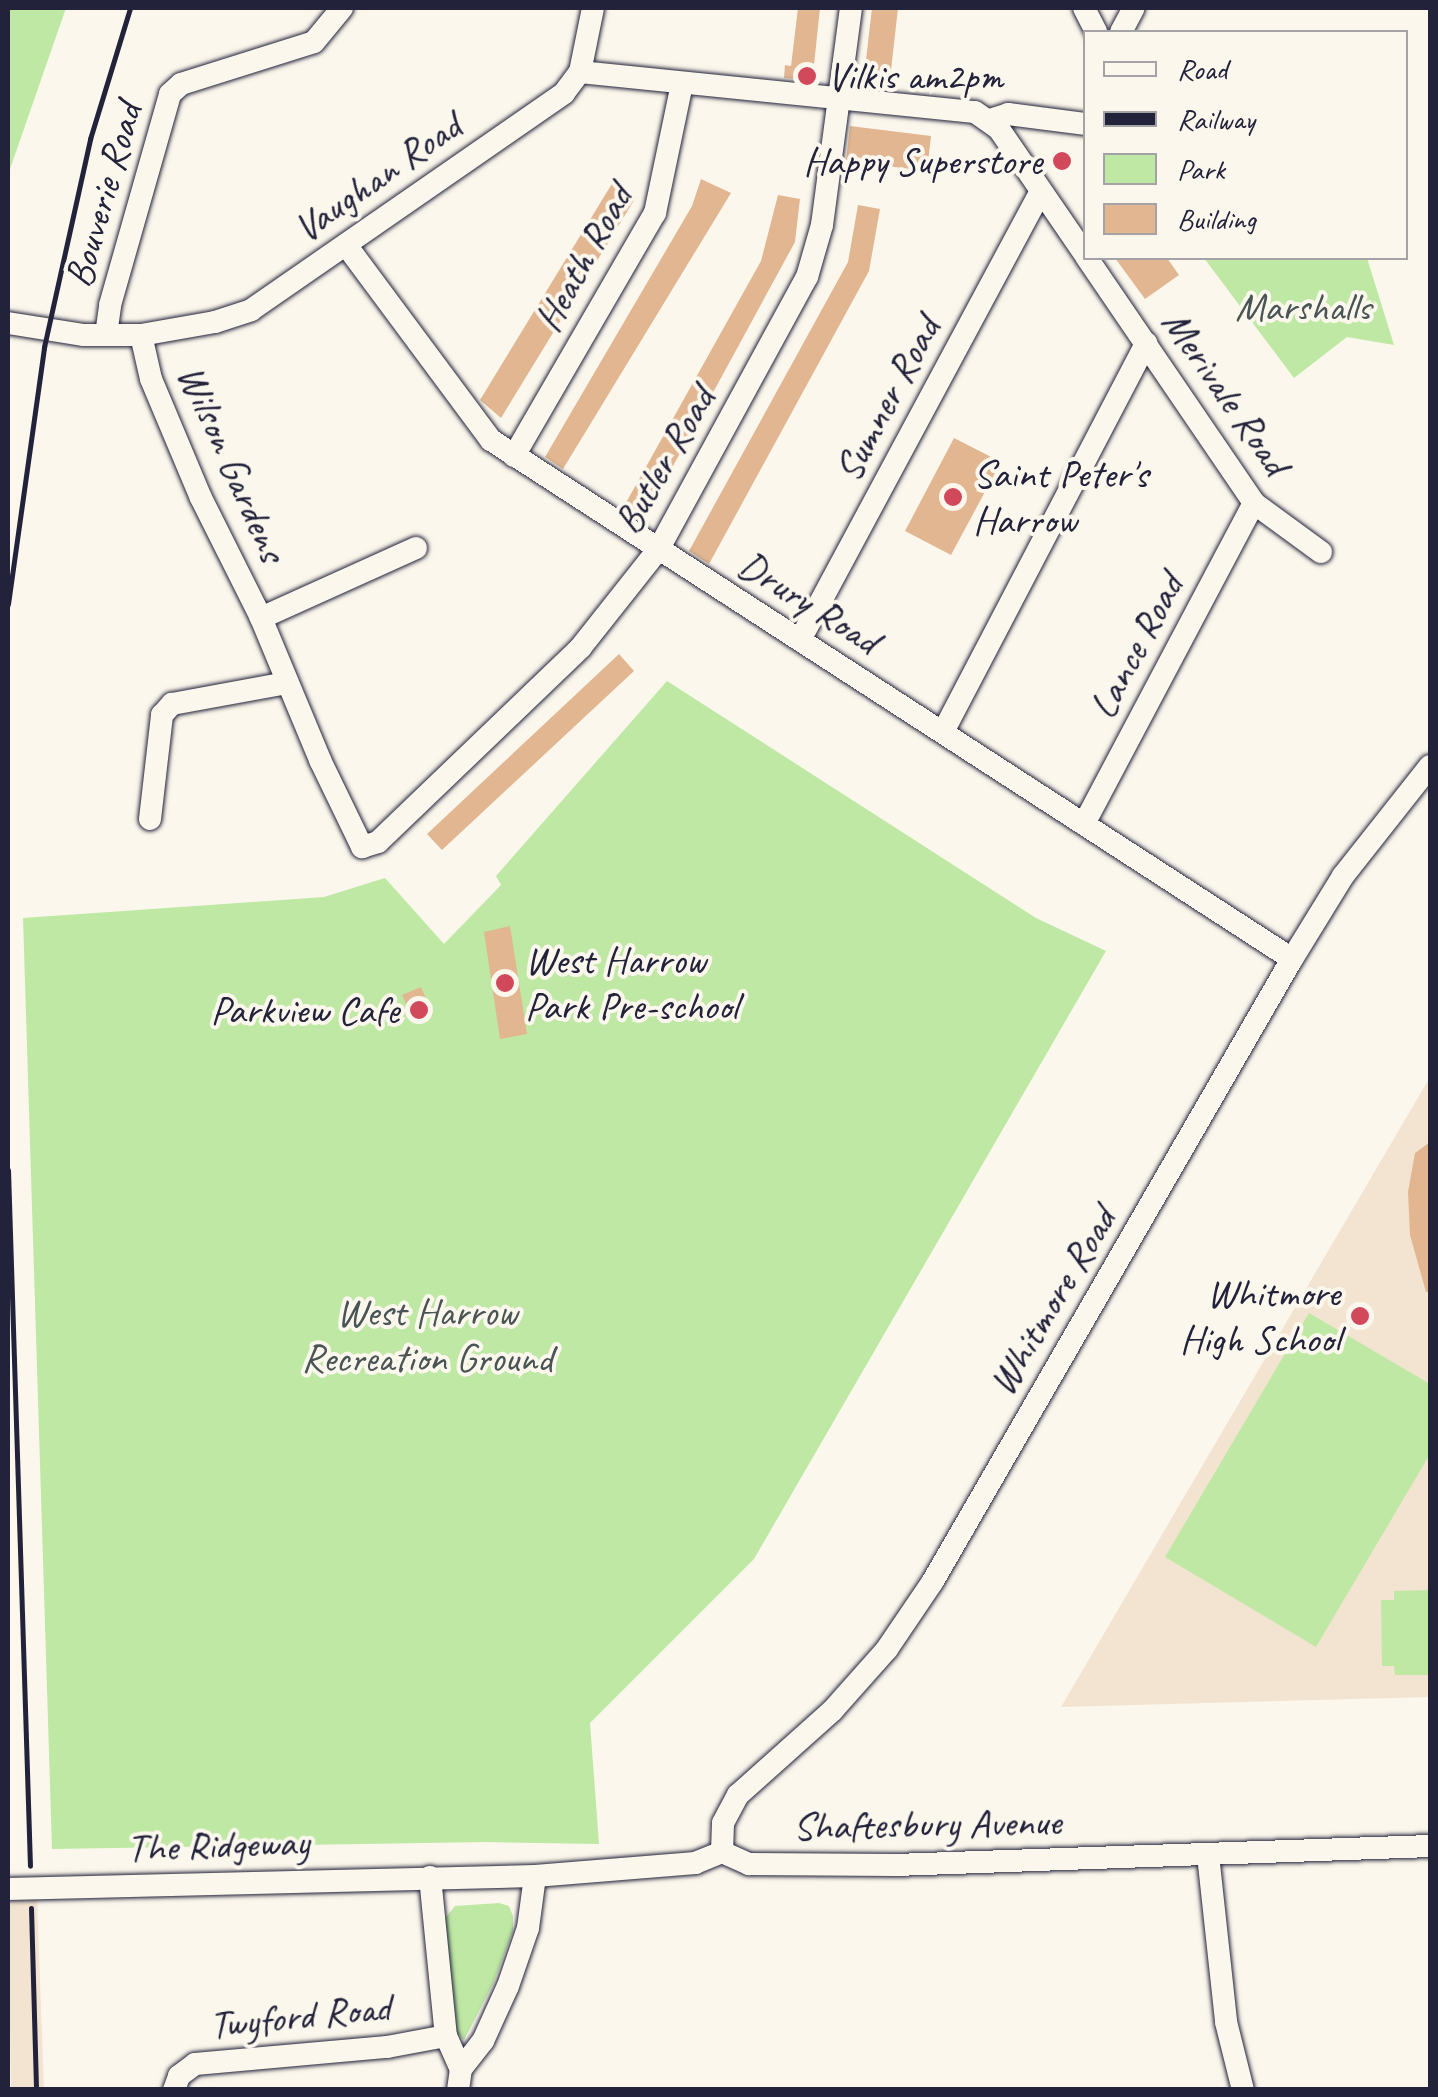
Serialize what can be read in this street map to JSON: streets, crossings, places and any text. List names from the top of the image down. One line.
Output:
{"streets":{"street":["Vaughan Road","Bouverie Road","Heath Road","Merivale Road","Sumner Road","Butler Road","Wilson Gardens","Drury Road","Lance Road","Whitmore Road","Shaftesbury Avenue","The Ridgeway","Twyford Road"]},"crossings":[["Vaughan Road","Bouverie Road"],["Vaughan Road","Wilson Gardens"],["Vaughan Road","Drury Road"],["Heath Road","Drury Road"],["Merivale Road","Sumner Road"],["Merivale Road","Lance Road"],["Sumner Road","Drury Road"],["Butler Road","Wilson Gardens"],["Butler Road","Drury Road"],["Drury Road","Lance Road"],["Drury Road","Whitmore Road"],["Whitmore Road","Shaftesbury Avenue"],["Shaftesbury Avenue","The Ridgeway"]],"parks":["Marshalls","West Harrow Recreation Ground"],"places":["Vilkis am2pm","Happy Superstore","Saint Peter's Harrow","West Harrow Park Pre-school","Parkview Cafe","Whitmore High School"],"legend":["Road","Railway","Park","Building"]}
